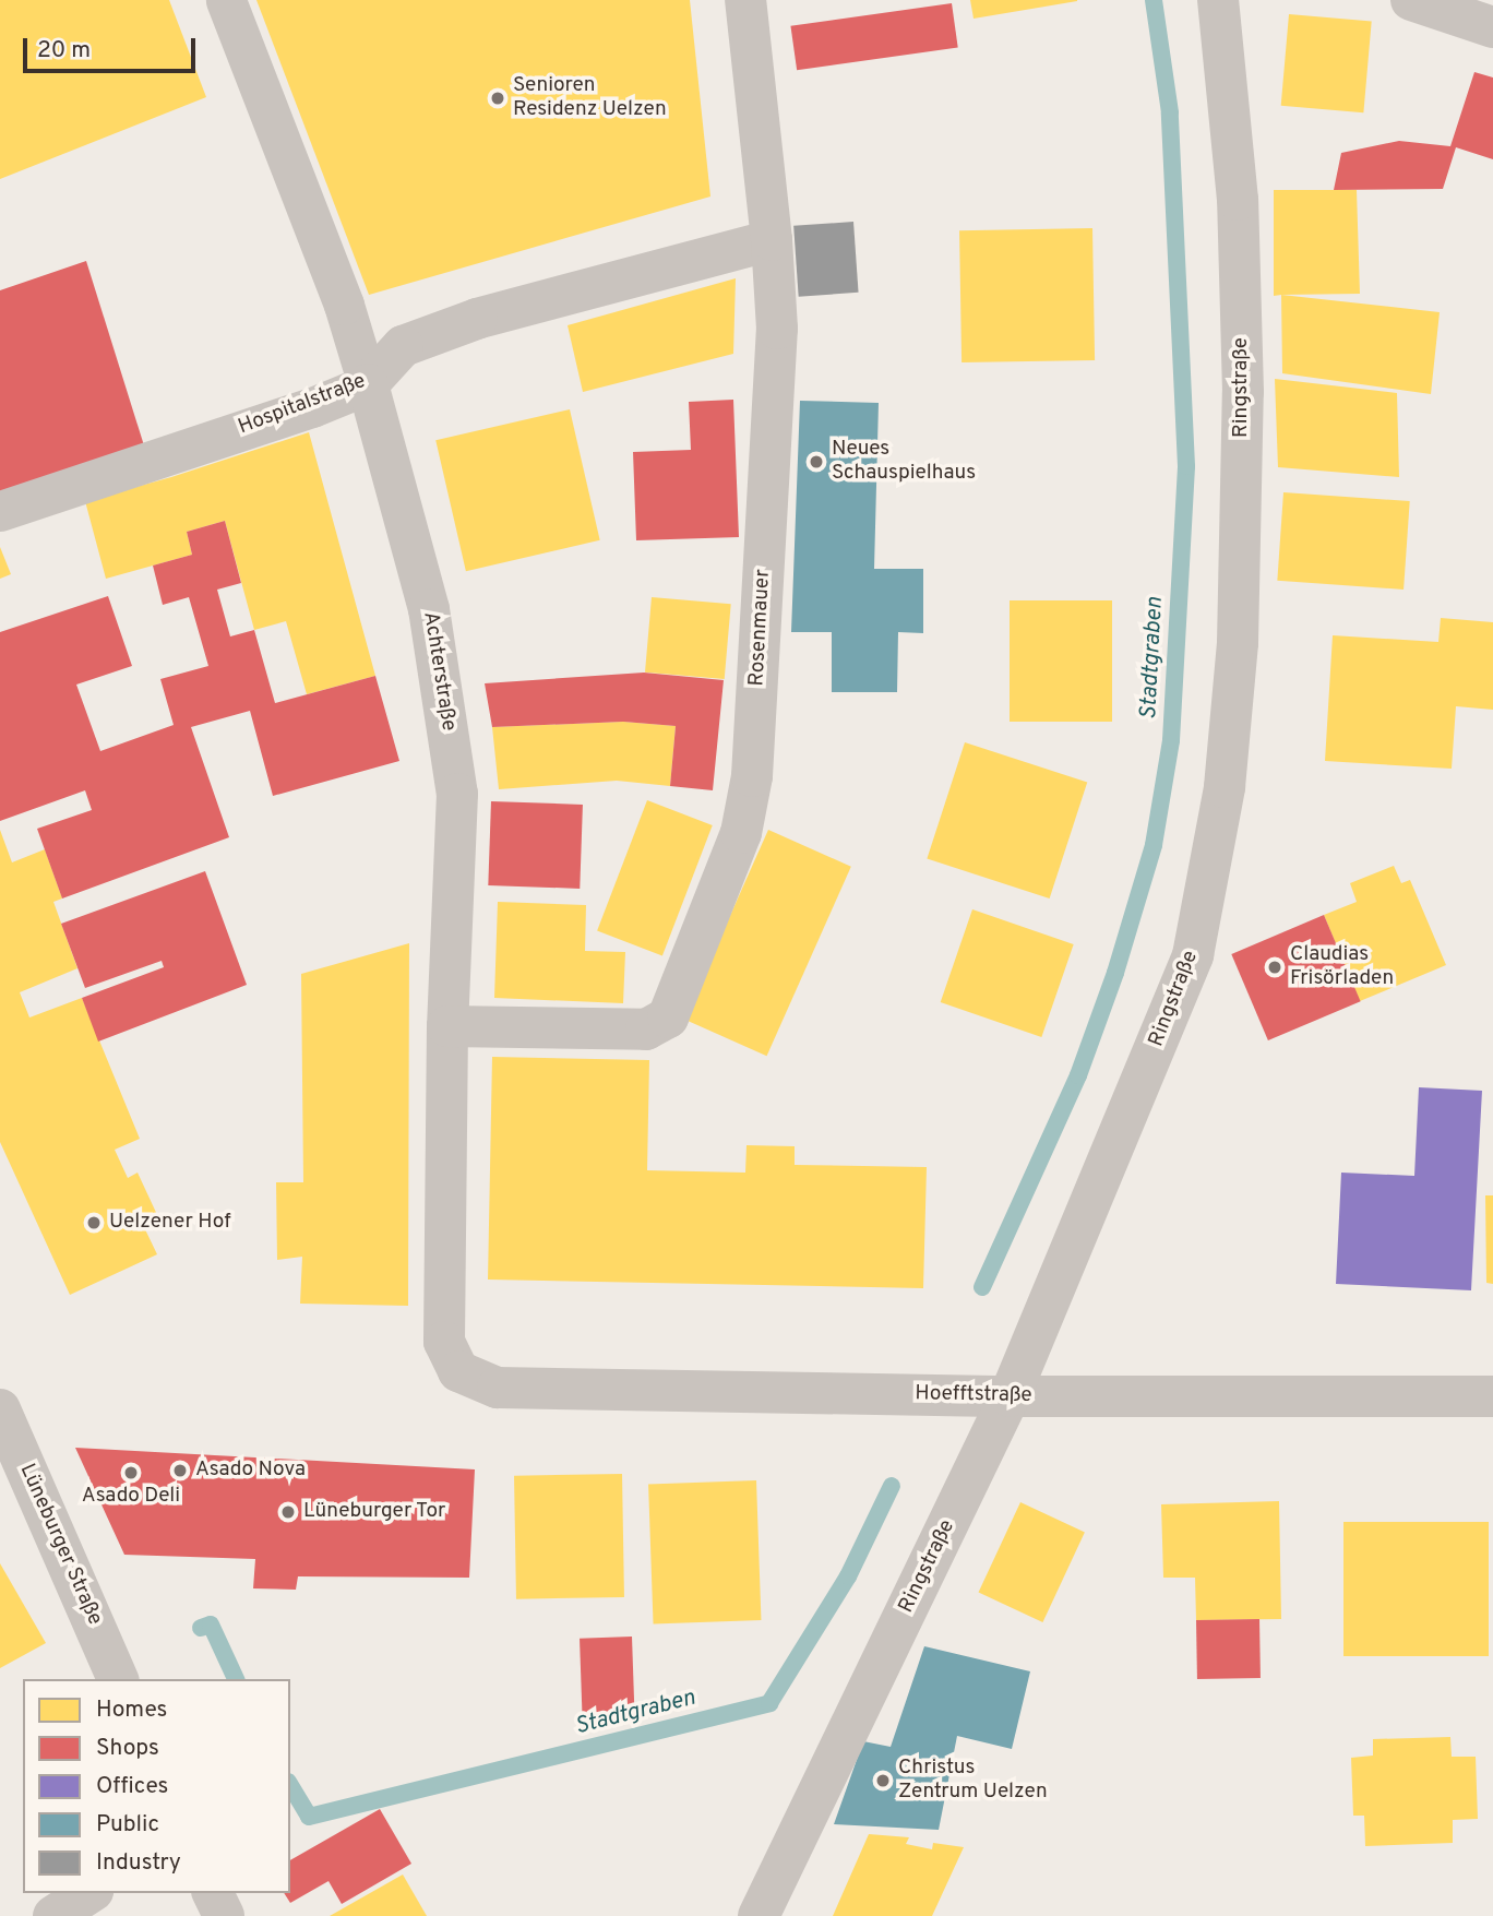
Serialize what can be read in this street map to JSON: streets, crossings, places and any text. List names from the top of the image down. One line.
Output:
{"streets":{"street":["Ringstraße","Hospitalstraße","Rosenmauer","Achterstraße","Hoefftstraße","Lüneburger Straße"]},"crossings":[["Ringstraße","Hoefftstraße"],["Hospitalstraße","Rosenmauer"],["Hospitalstraße","Achterstraße"],["Rosenmauer","Achterstraße"],["Achterstraße","Hoefftstraße"]],"water":["Stadtgraben"],"places":["Senioren Residenz Uelzen","Neues Schauspielhaus","Claudias Frisörladen","Uelzener Hof","Asado Nova","Asado Deli","Lüneburger Tor","Christus Zentrum Uelzen"],"legend":["Homes","Shops","Offices","Public","Industry"],"scale_bar":"20 m"}
